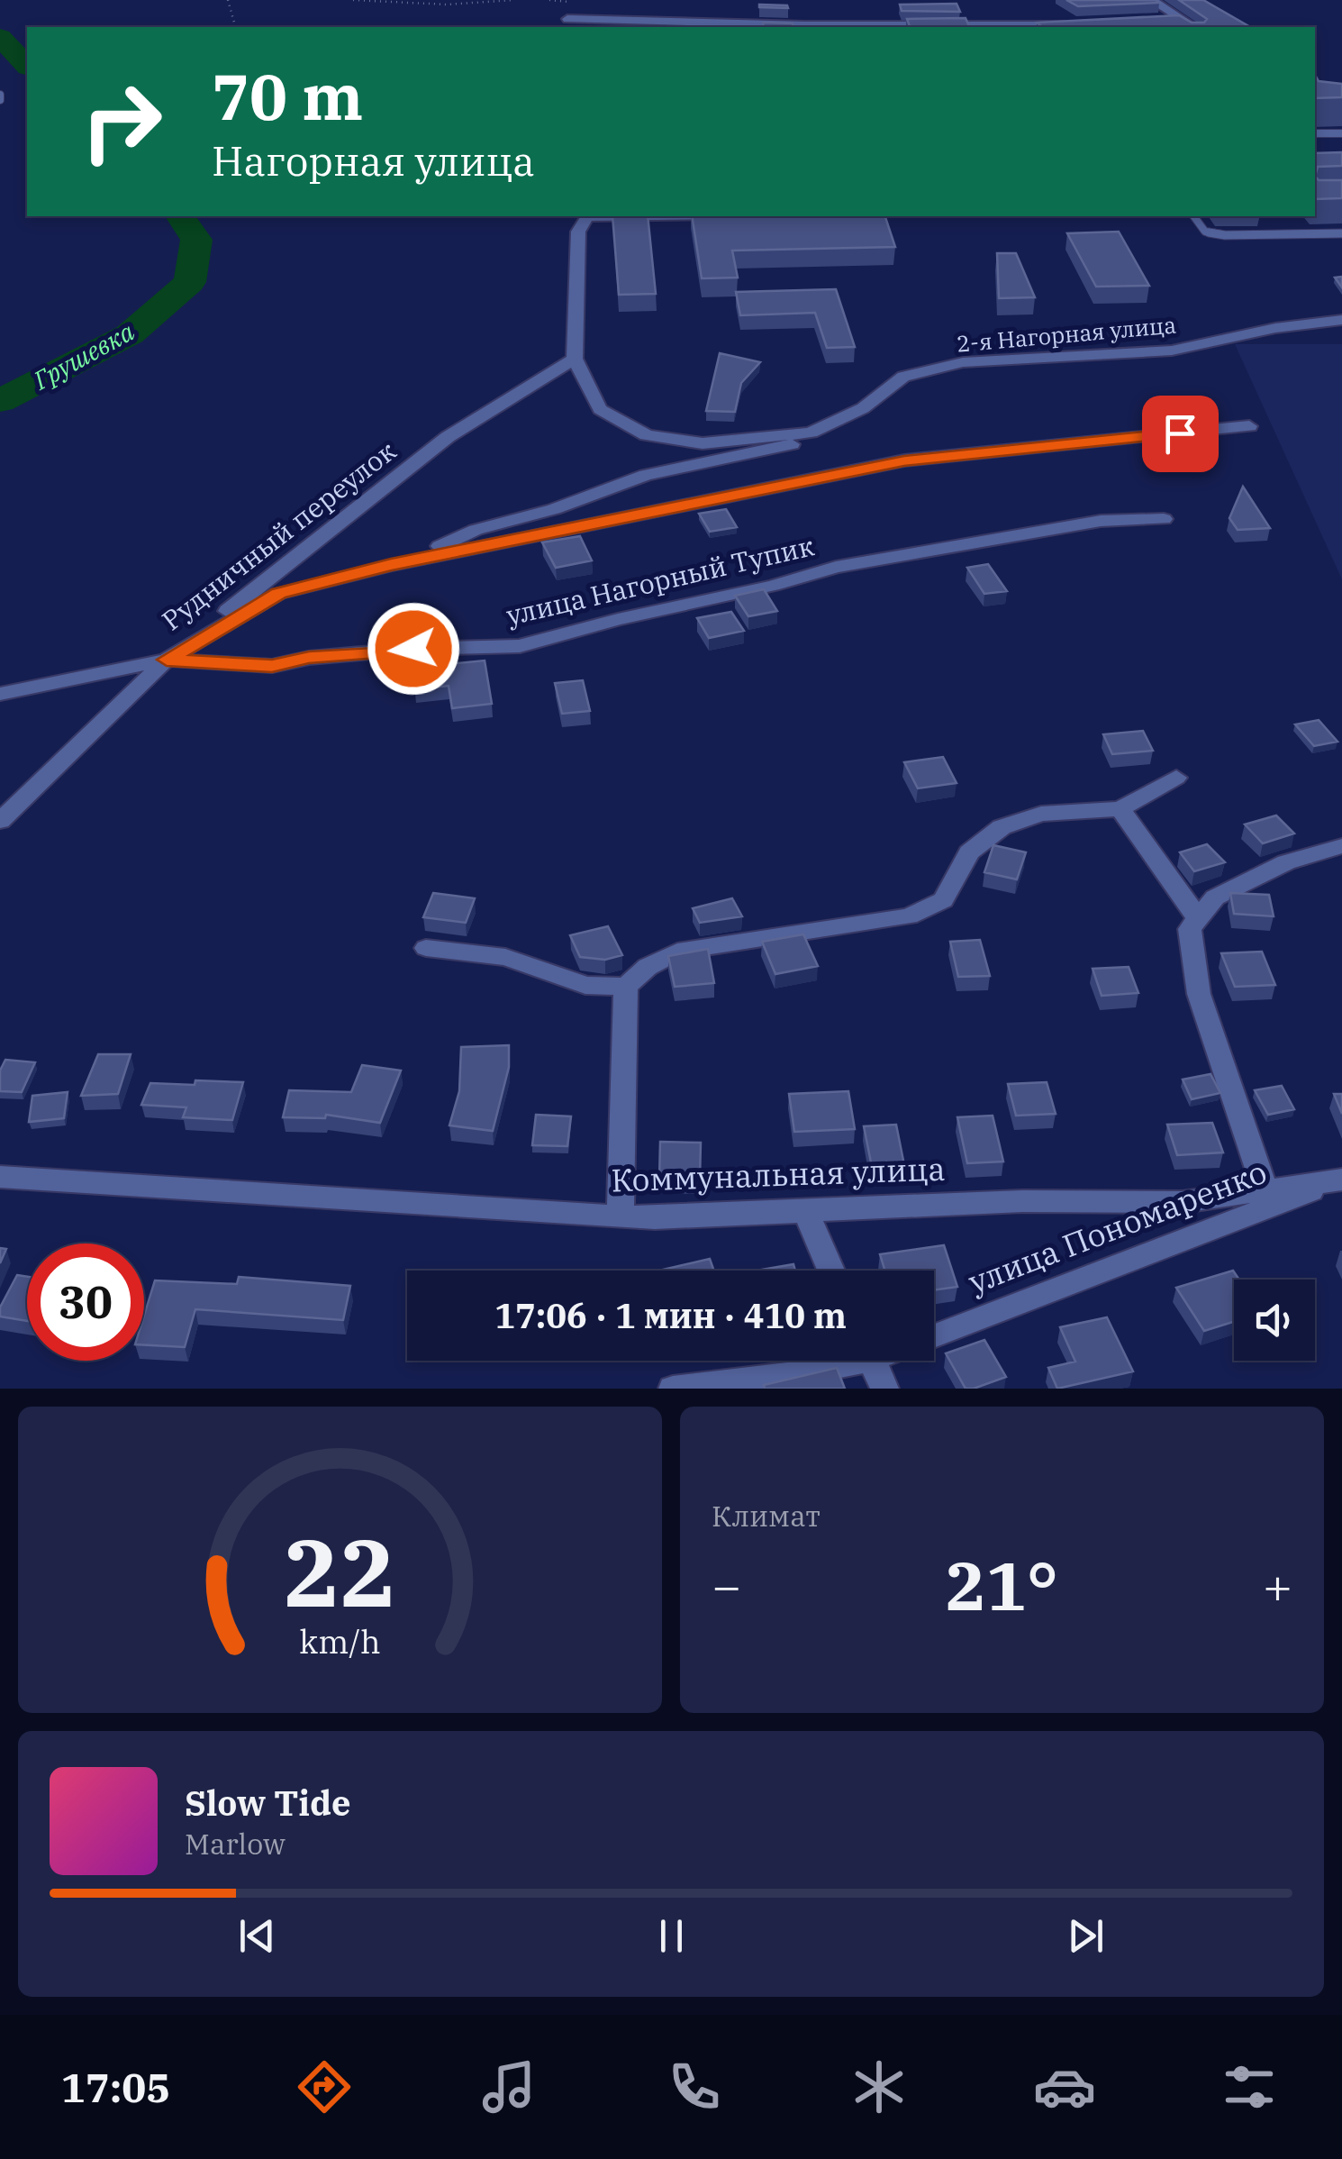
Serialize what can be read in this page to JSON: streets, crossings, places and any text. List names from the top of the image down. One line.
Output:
{"streets":{"street":["2-я Нагорная улица","Рудничный переулок","улица Нагорный Тупик","Коммунальная улица","улица Пономаренко"]},"crossings":[["2-я Нагорная улица","Рудничный переулок"],["Рудничный переулок","улица Нагорный Тупик"],["Коммунальная улица","улица Пономаренко"]],"water":["Грушевка"],"page":{"turn":["70 m","Нагорная улица"],"limit":"30","trip":"17:06 · 1 мин · 410 m","tile":"Климат","heat":["−","21°","+"],"song":["Slow Tide","Marlow"],"tabs":"17:05","gauge":["22","km/h"]}}
